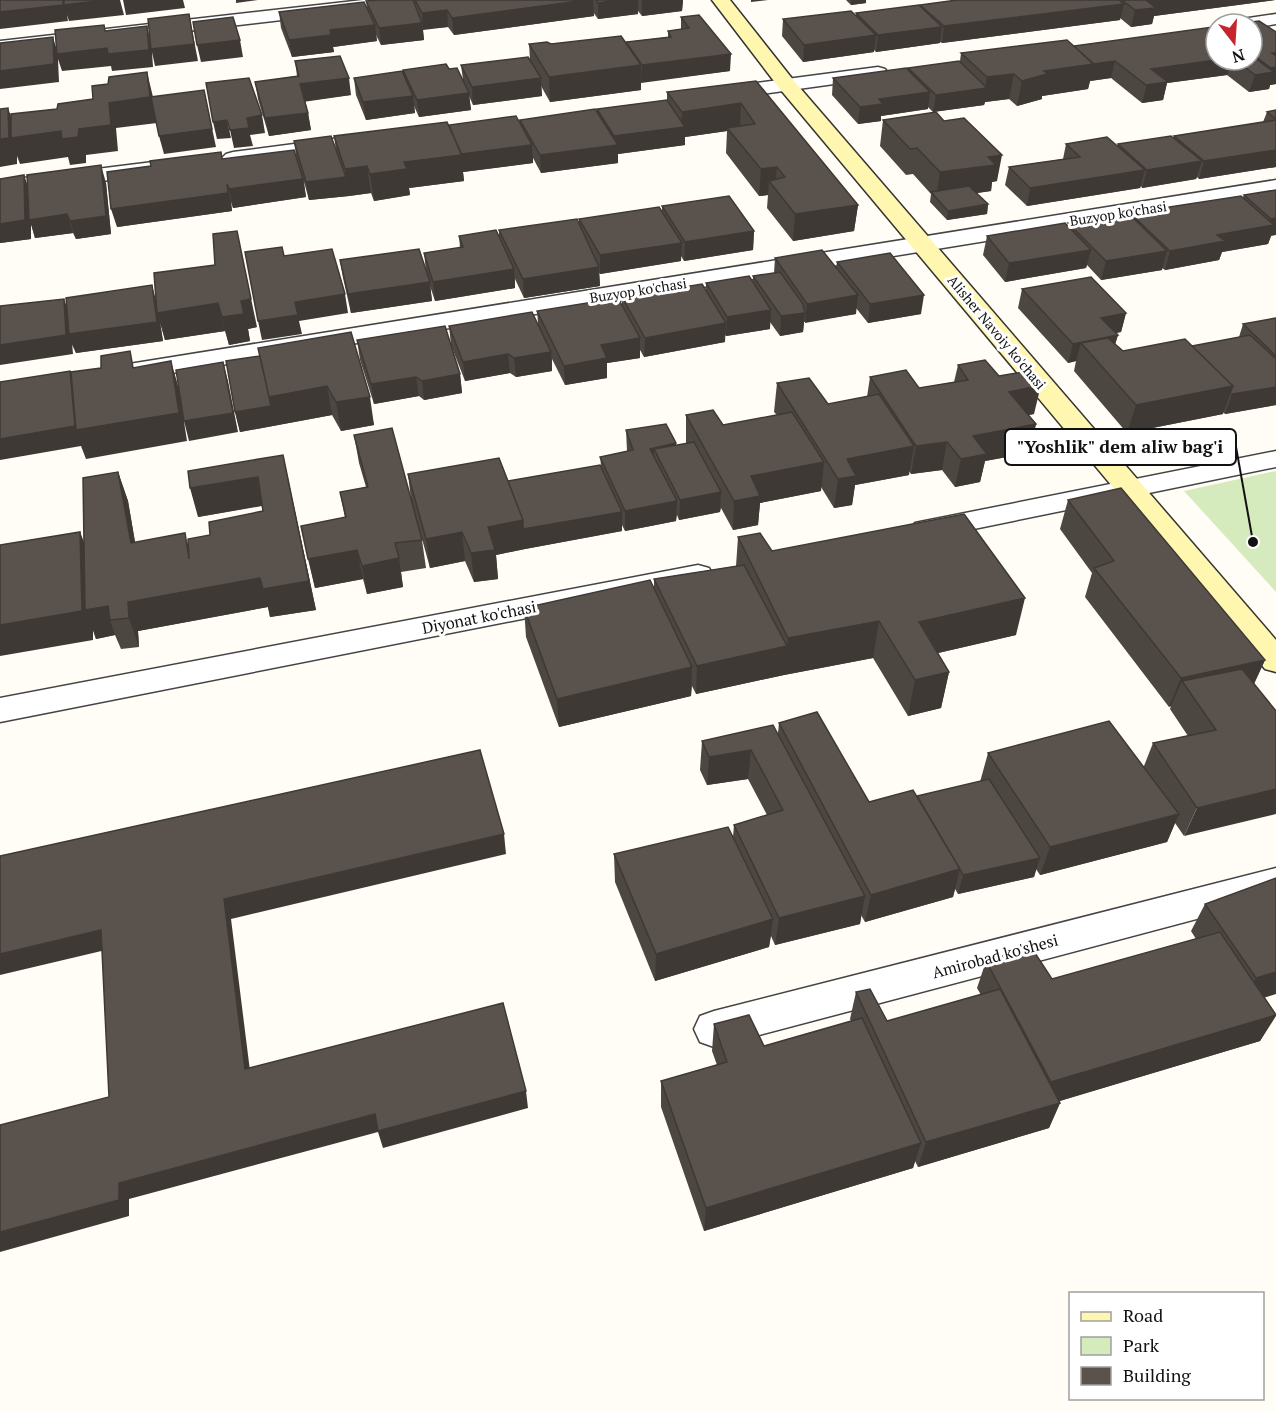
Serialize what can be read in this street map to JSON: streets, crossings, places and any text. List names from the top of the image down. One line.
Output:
{"streets":{"street":["Buzyop ko'chasi","Alisher Navoiy ko'chasi","Diyonat ko'chasi","Amirobad ko'shesi"]},"crossings":[["Buzyop ko'chasi","Alisher Navoiy ko'chasi"]],"places":["\"Yoshlik\" dem aliw bag'i"],"legend":["Road","Park","Building"],"north":"bottom"}
